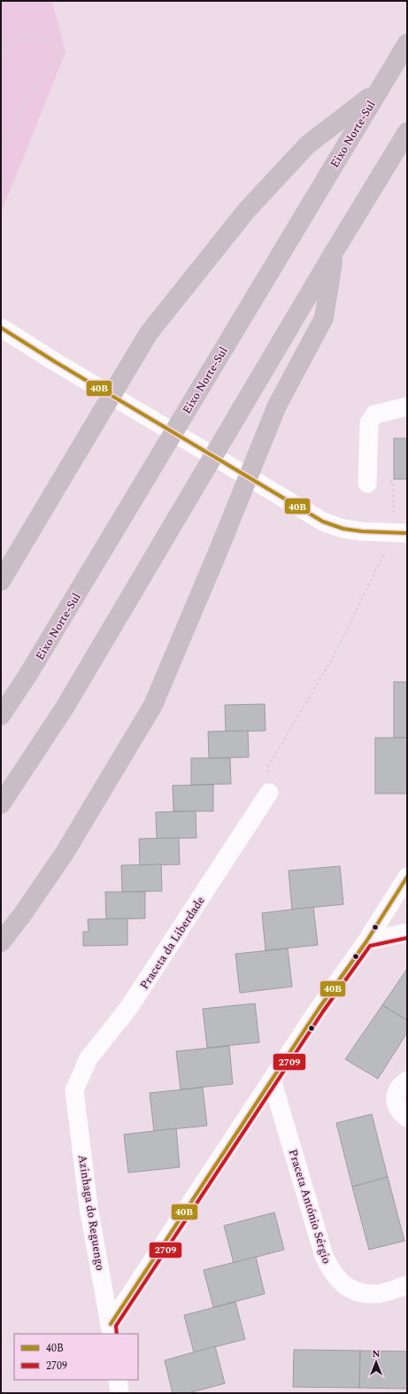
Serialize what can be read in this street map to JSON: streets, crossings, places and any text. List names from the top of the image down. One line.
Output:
{"streets":{"highway":["Eixo Norte-Sul"],"street":["Praceta da Liberdade","Praceta António Sérgio","Azinhaga do Reguengo"]},"crossings":[["Praceta da Liberdade","Azinhaga do Reguengo"]],"lines":["transit line 40B","transit line 2709"],"legend":["40B","2709"],"north":"top"}
